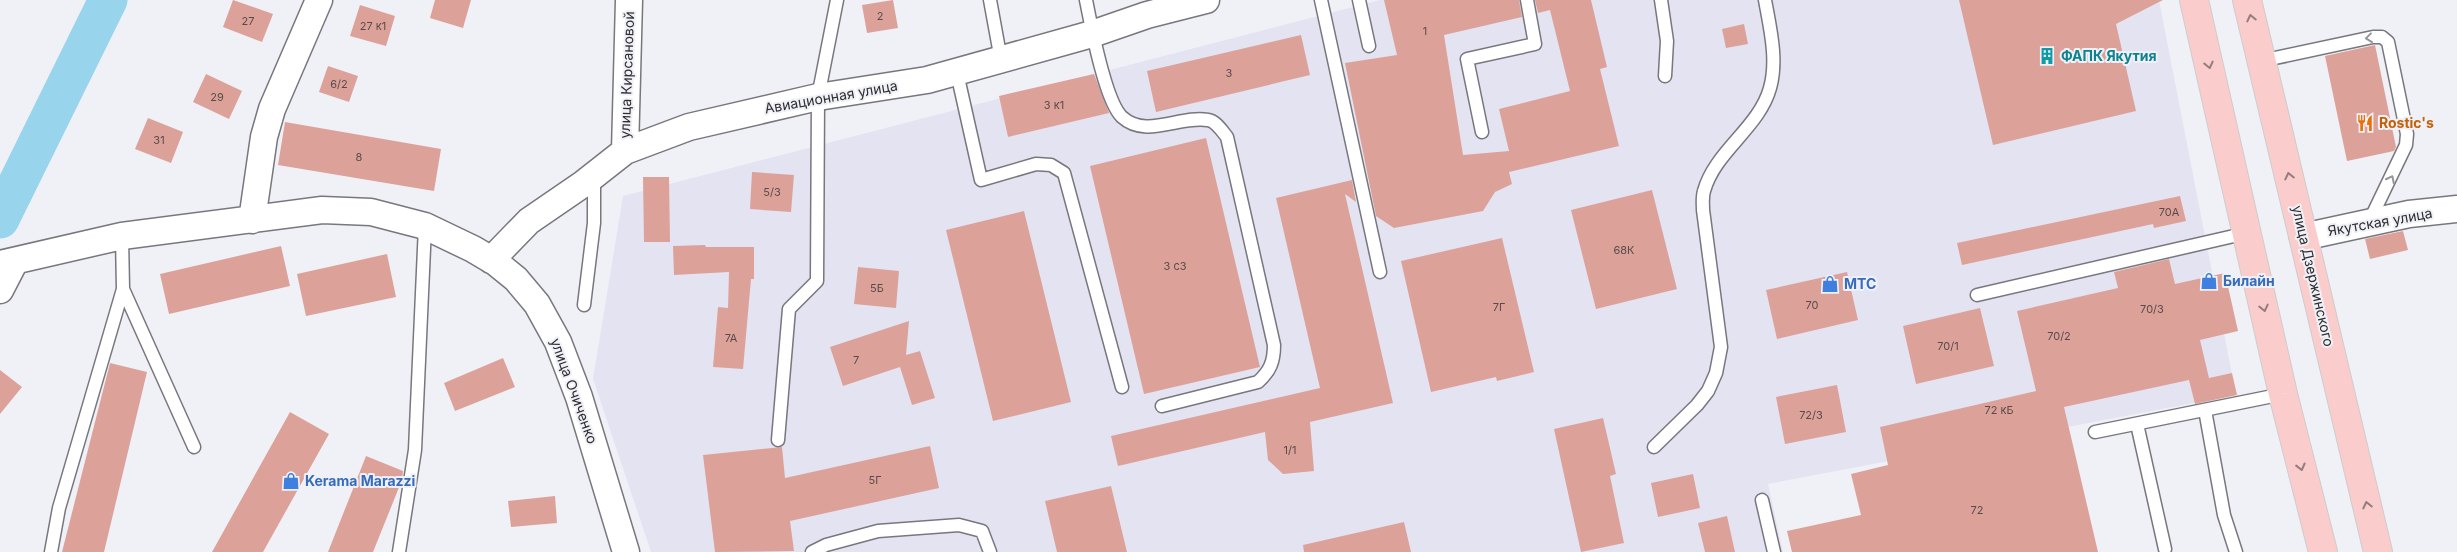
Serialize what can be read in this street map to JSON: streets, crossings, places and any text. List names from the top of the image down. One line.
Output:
{"streets":{"main road":["улица Дзержинского"],"street":["улица Кирсановой","Авиационная улица","Якутская улица","улица Очиченко"]},"crossings":[["улица Кирсановой","Авиационная улица"],["Авиационная улица","улица Очиченко"],["Якутская улица","улица Дзержинского"]],"places":{"building":["ФАПК Якутия"],"restaurant":["Rostic's"],"shop":["Билайн","МТС","Kerama Marazzi"]},"house_numbers":["2","27","27 к1","1","3","6/2","29","3 к1","31","8","5/3","70А","68К","3 с3","5Б","70","7Г","70/3","70/2","7А","70/1","7","72 кБ","72/3","1/1","5Г","72"]}
